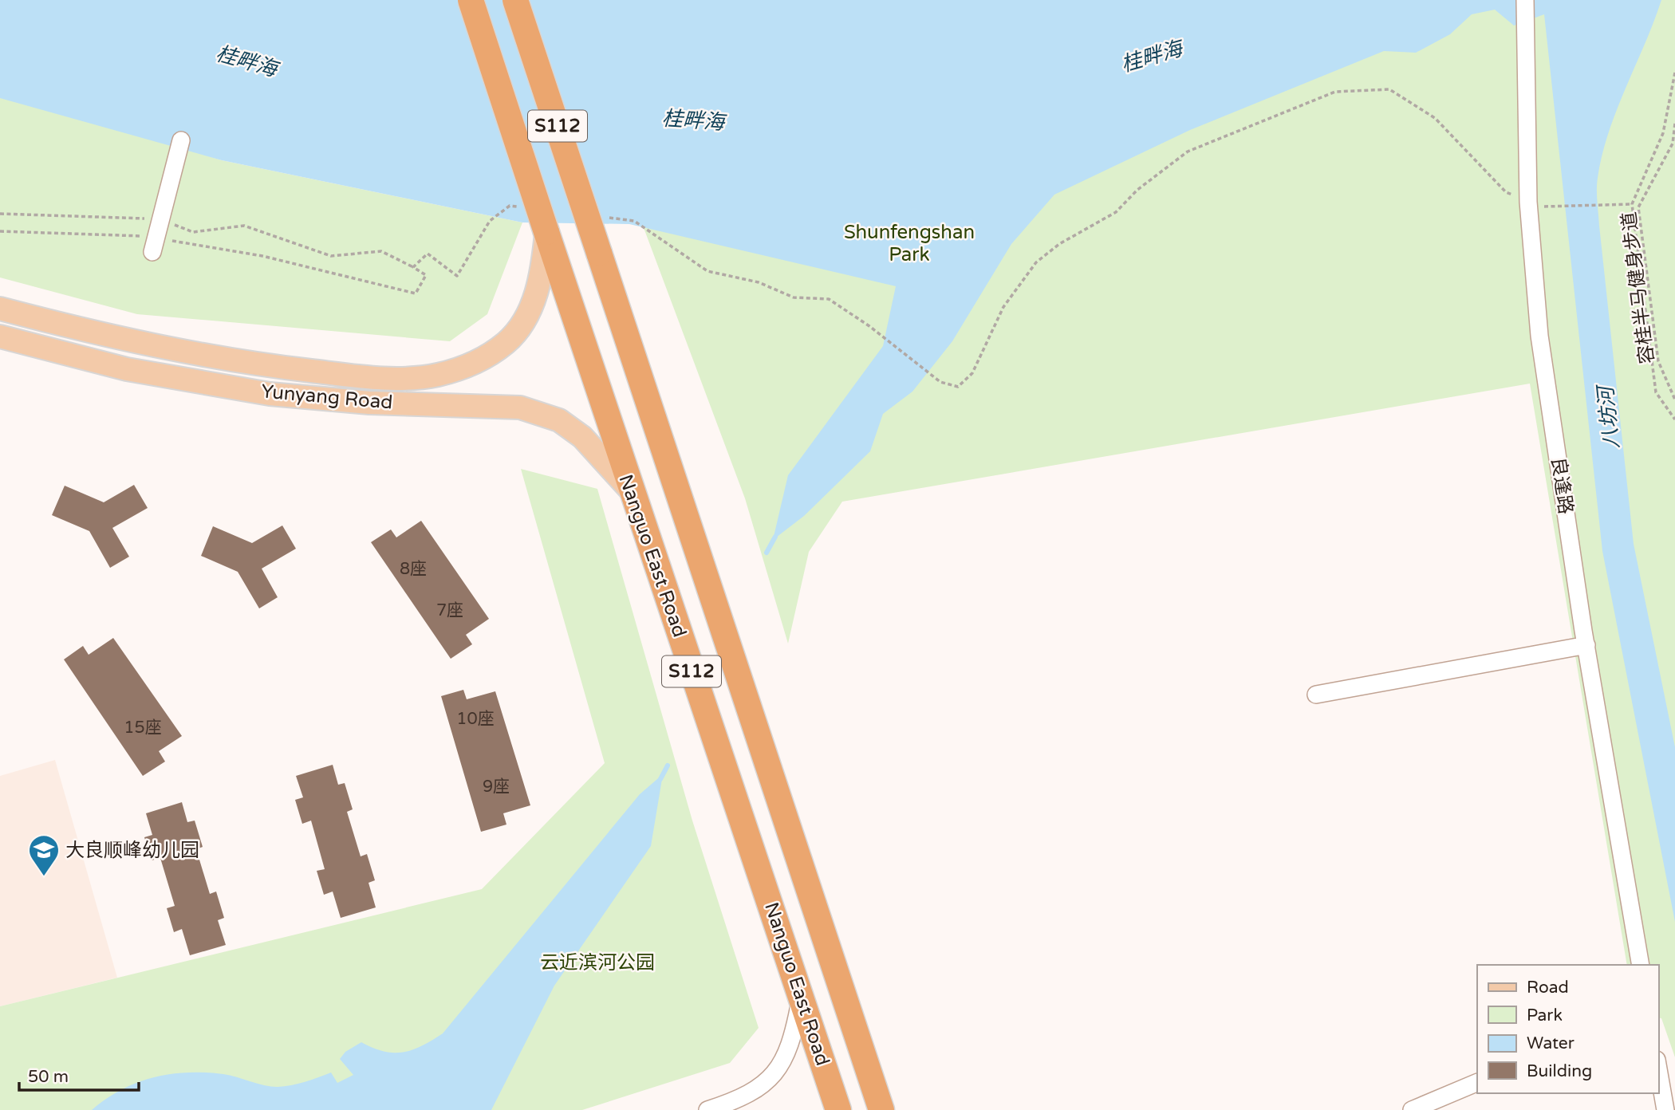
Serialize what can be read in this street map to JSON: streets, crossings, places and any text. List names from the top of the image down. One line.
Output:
{"streets":{"highway":["S112","Nanguo East Road"],"main road":["Yunyang Road"],"street":["良逢路"],"path":["容桂半马健身步道"]},"crossings":[["Yunyang Road","Nanguo East Road"]],"water":["桂畔海","八坊河"],"parks":["Shunfengshan Park","云近滨河公园"],"places":{"school or university":["大良顺峰幼儿园"]},"house_numbers":["8座","7座","10座","15座","9座"],"legend":["Road","Park","Water","Building"],"scale_bar":"50 m"}
